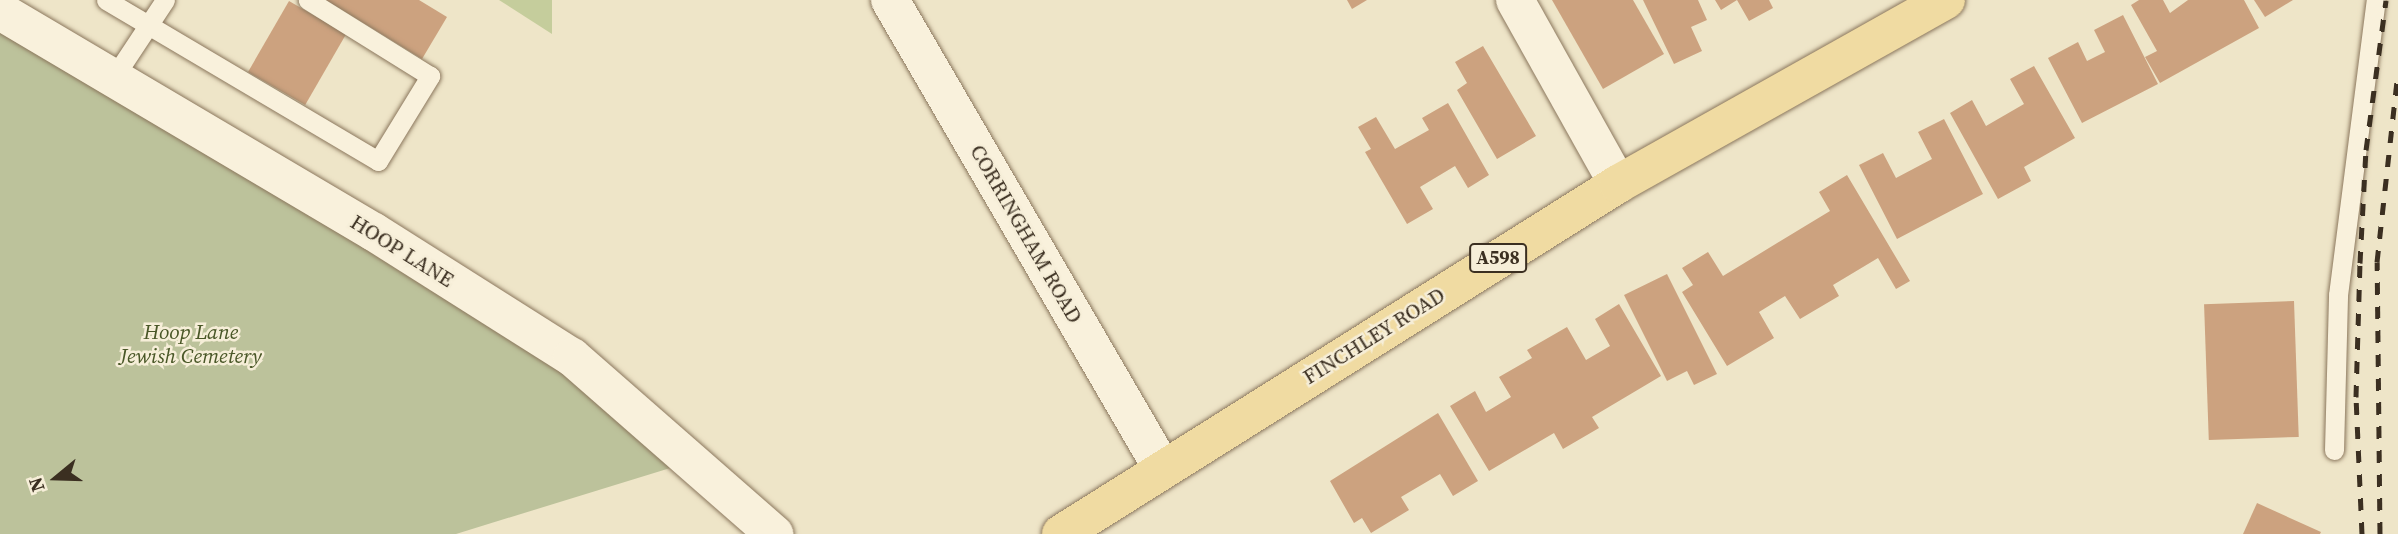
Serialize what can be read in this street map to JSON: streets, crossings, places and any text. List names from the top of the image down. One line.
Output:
{"streets":{"main road":["A598","FINCHLEY ROAD"],"street":["CORRINGHAM ROAD","HOOP LANE"]},"crossings":[["CORRINGHAM ROAD","FINCHLEY ROAD"]],"parks":["Hoop Lane Jewish Cemetery"],"north":"left"}
